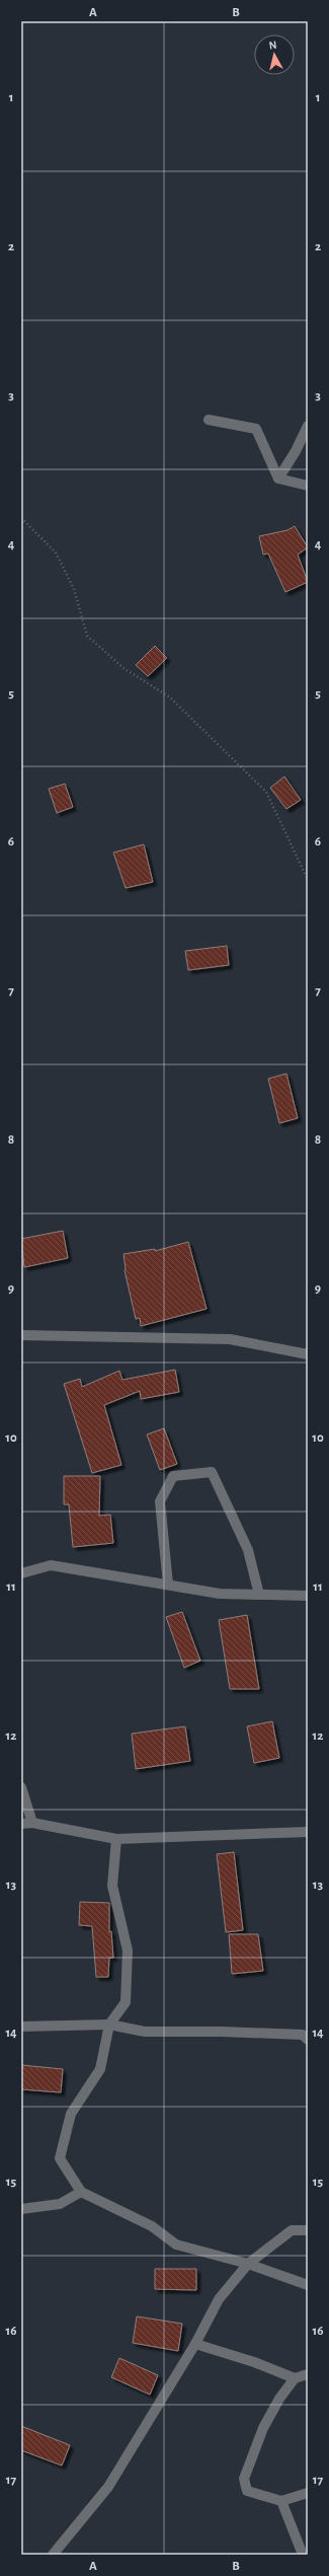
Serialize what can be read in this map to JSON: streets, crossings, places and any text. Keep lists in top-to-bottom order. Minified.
{"north":"top","grid":{"columns":["A","B"],"rows":["1","2","3","4","5","6","7","8","9","10","11","12","13","14","15","16","17"]}}
